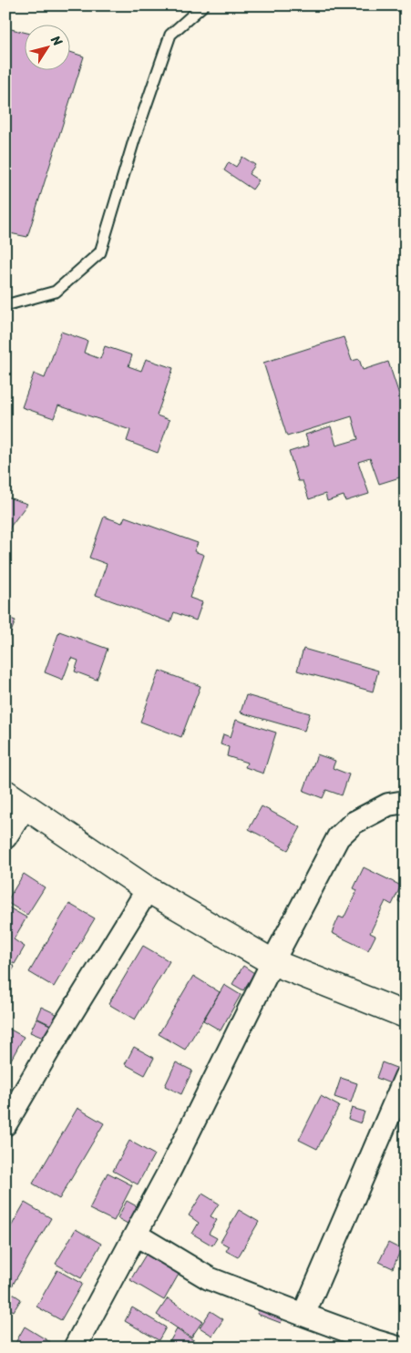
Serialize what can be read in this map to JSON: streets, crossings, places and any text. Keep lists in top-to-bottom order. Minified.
{"north":"top right"}
